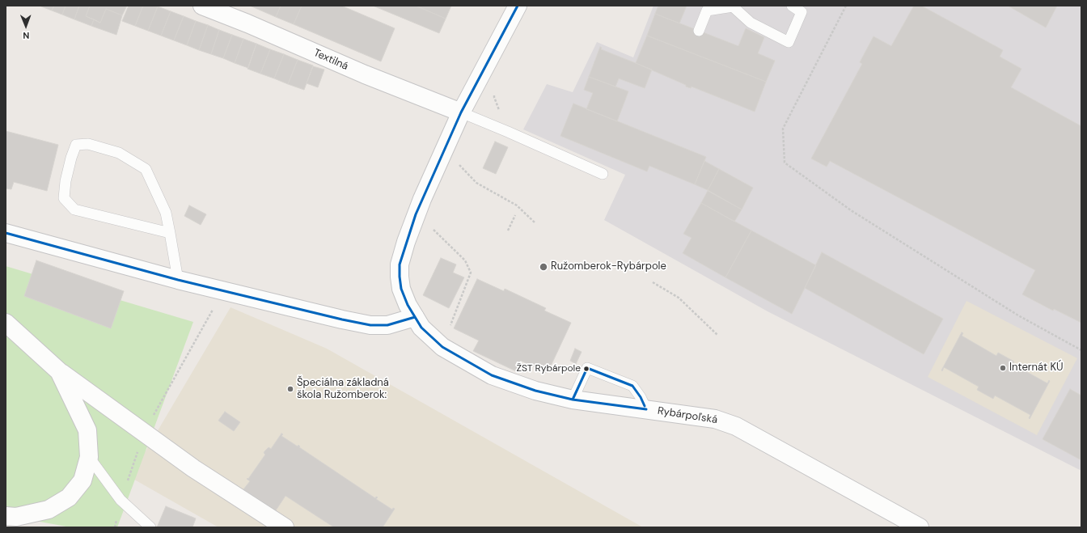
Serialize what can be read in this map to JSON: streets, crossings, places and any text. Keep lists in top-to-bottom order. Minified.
{"streets":{"street":["Textilná","Rybárpoľská"]},"places":["Ružomberok-Rybárpole","Internát KÚ","ŽST Rybárpole","Špeciálna základná škola Ružomberok:"],"north":"bottom"}
